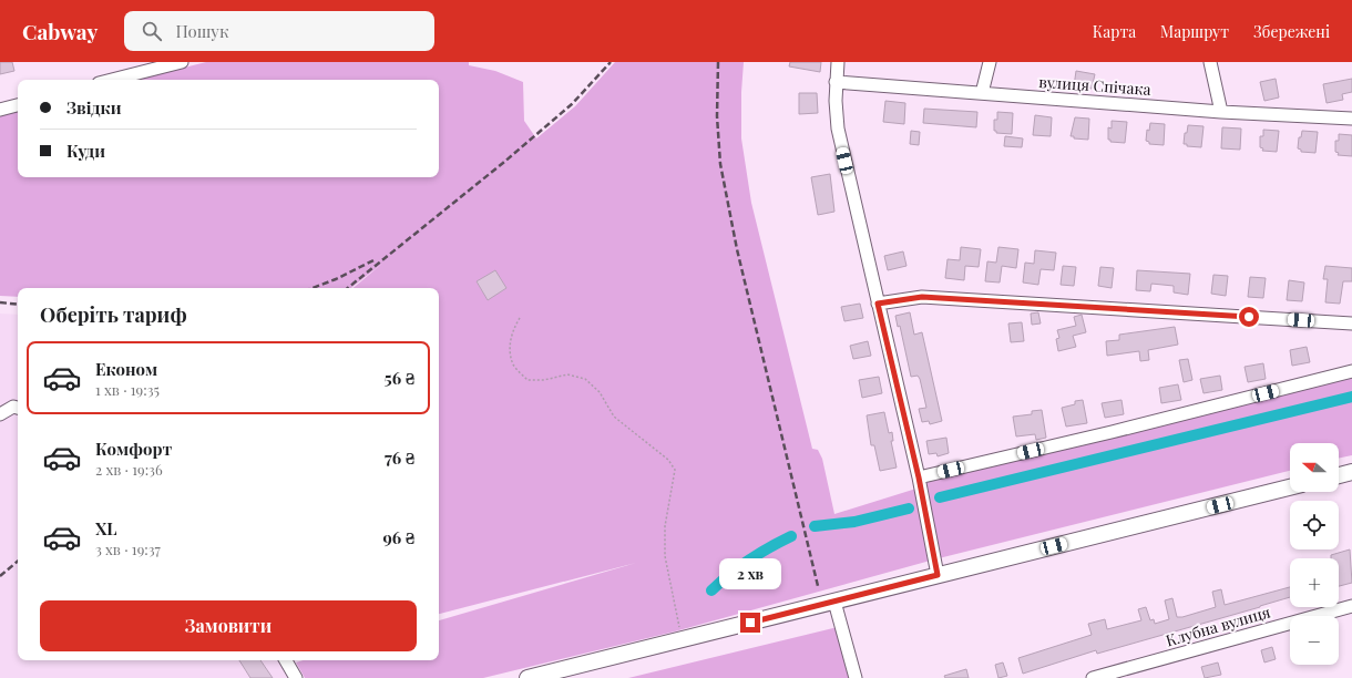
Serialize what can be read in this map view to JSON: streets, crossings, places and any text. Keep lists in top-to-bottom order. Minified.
{"streets":{"street":["вулиця Спічака","Клубна вулиця"]},"north":"left","page":{"header":"Cabway","search":"Пошук","nav":["Карта","Маршрут","Збережені"],"banner":["Звідки","Куди"],"heading":"Оберіть тариф","list":[{"name":"Економ","note":"1 хв · 19:35","value":"56 ₴"},{"name":"Комфорт","note":"2 хв · 19:36","value":"76 ₴"},{"name":"XL","note":"3 хв · 19:37","value":"96 ₴"}],"map_buttons":["+","−"],"bubble":"2 хв","buttons":"Замовити"}}
